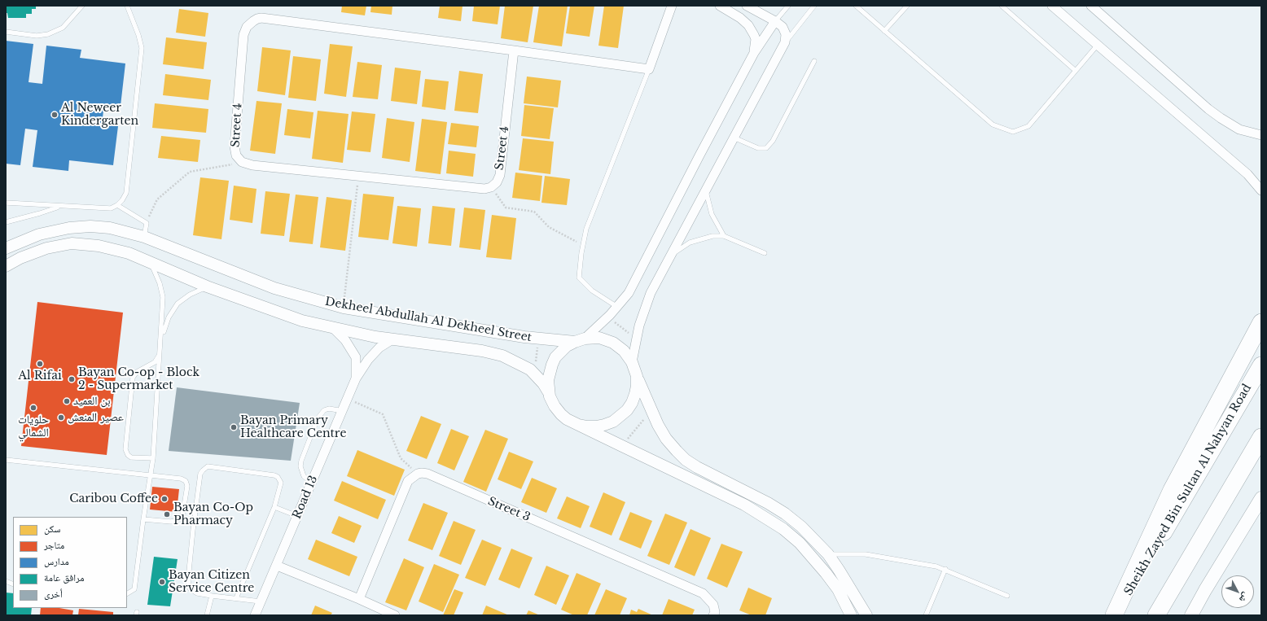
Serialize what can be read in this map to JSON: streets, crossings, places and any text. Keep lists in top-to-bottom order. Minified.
{"streets":{"highway":["Sheikh Zayed Bin Sultan Al Nahyan Road"],"street":["Street 4","Dekheel Abdullah Al Dekheel Street","Road 13","Street 3"]},"crossings":[["Dekheel Abdullah Al Dekheel Street","Road 13"]],"places":["Al Neweer Kindergarten","Al Rifai","Bayan Co-op - Block 2 - Supermarket","بن العميد","حلويات الشمالي","عصير المنعش","Bayan Primary Healthcare Centre","Caribou Coffee","Bayan Co-Op Pharmacy","Bayan Citizen Service Centre"],"legend":["سكن","متاجر","مدارس","مرافق عامة","أخرى"],"north":"bottom right"}
